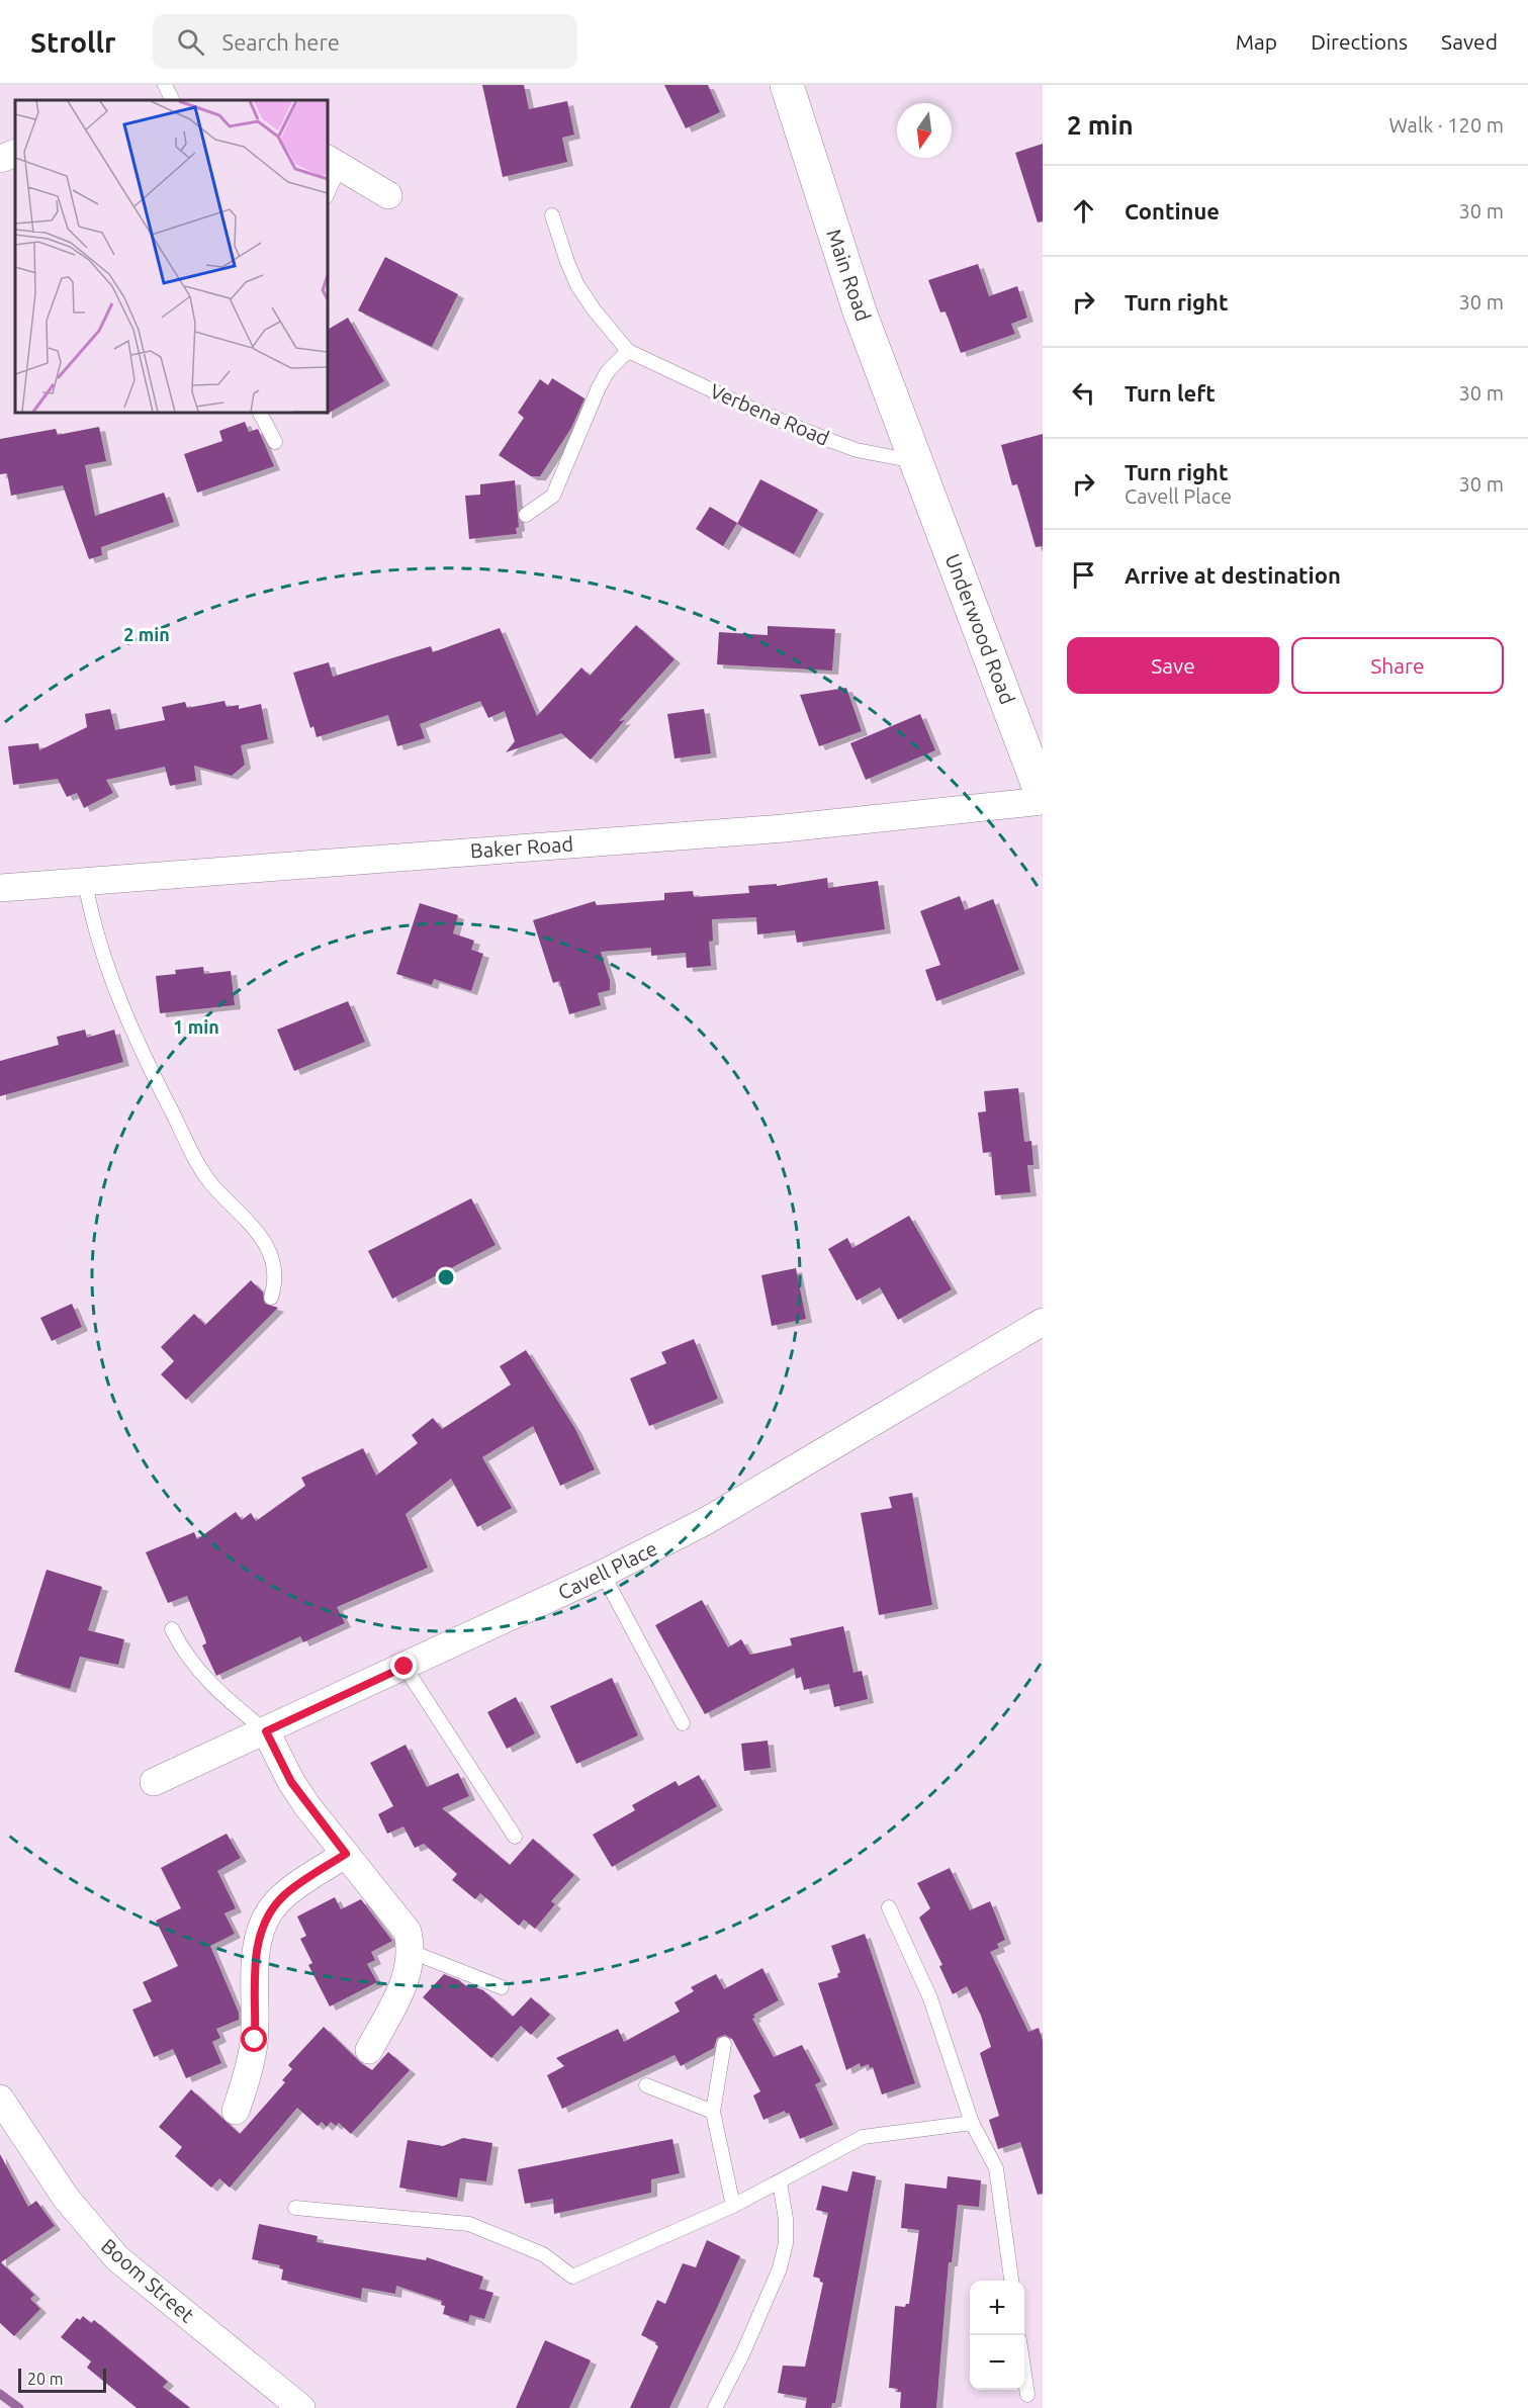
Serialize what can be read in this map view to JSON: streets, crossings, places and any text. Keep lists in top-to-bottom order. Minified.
{"streets":{"main road":["Main Road","Underwood Road"],"street":["Baker Road","Cavell Place","Boom Street"],"lane":["Verbena Road"]},"crossings":[["Main Road","Verbena Road"],["Main Road","Underwood Road"],["Verbena Road","Underwood Road"],["Underwood Road","Baker Road"]],"scale_bar":"20 m","north":"bottom","page":{"header":"Strollr","search":"Search here","nav":["Map","Directions","Saved"],"heading":["2 min","Walk · 120 m"],"list":[["Continue","30 m"],["Turn right","30 m"],["Turn left","30 m"],["Turn right","Cavell Place","30 m"],"Arrive at destination"],"buttons":["Save","Share"],"map_buttons":["+","−"],"scale":"20 m"},"rings":["2 min","1 min"]}
